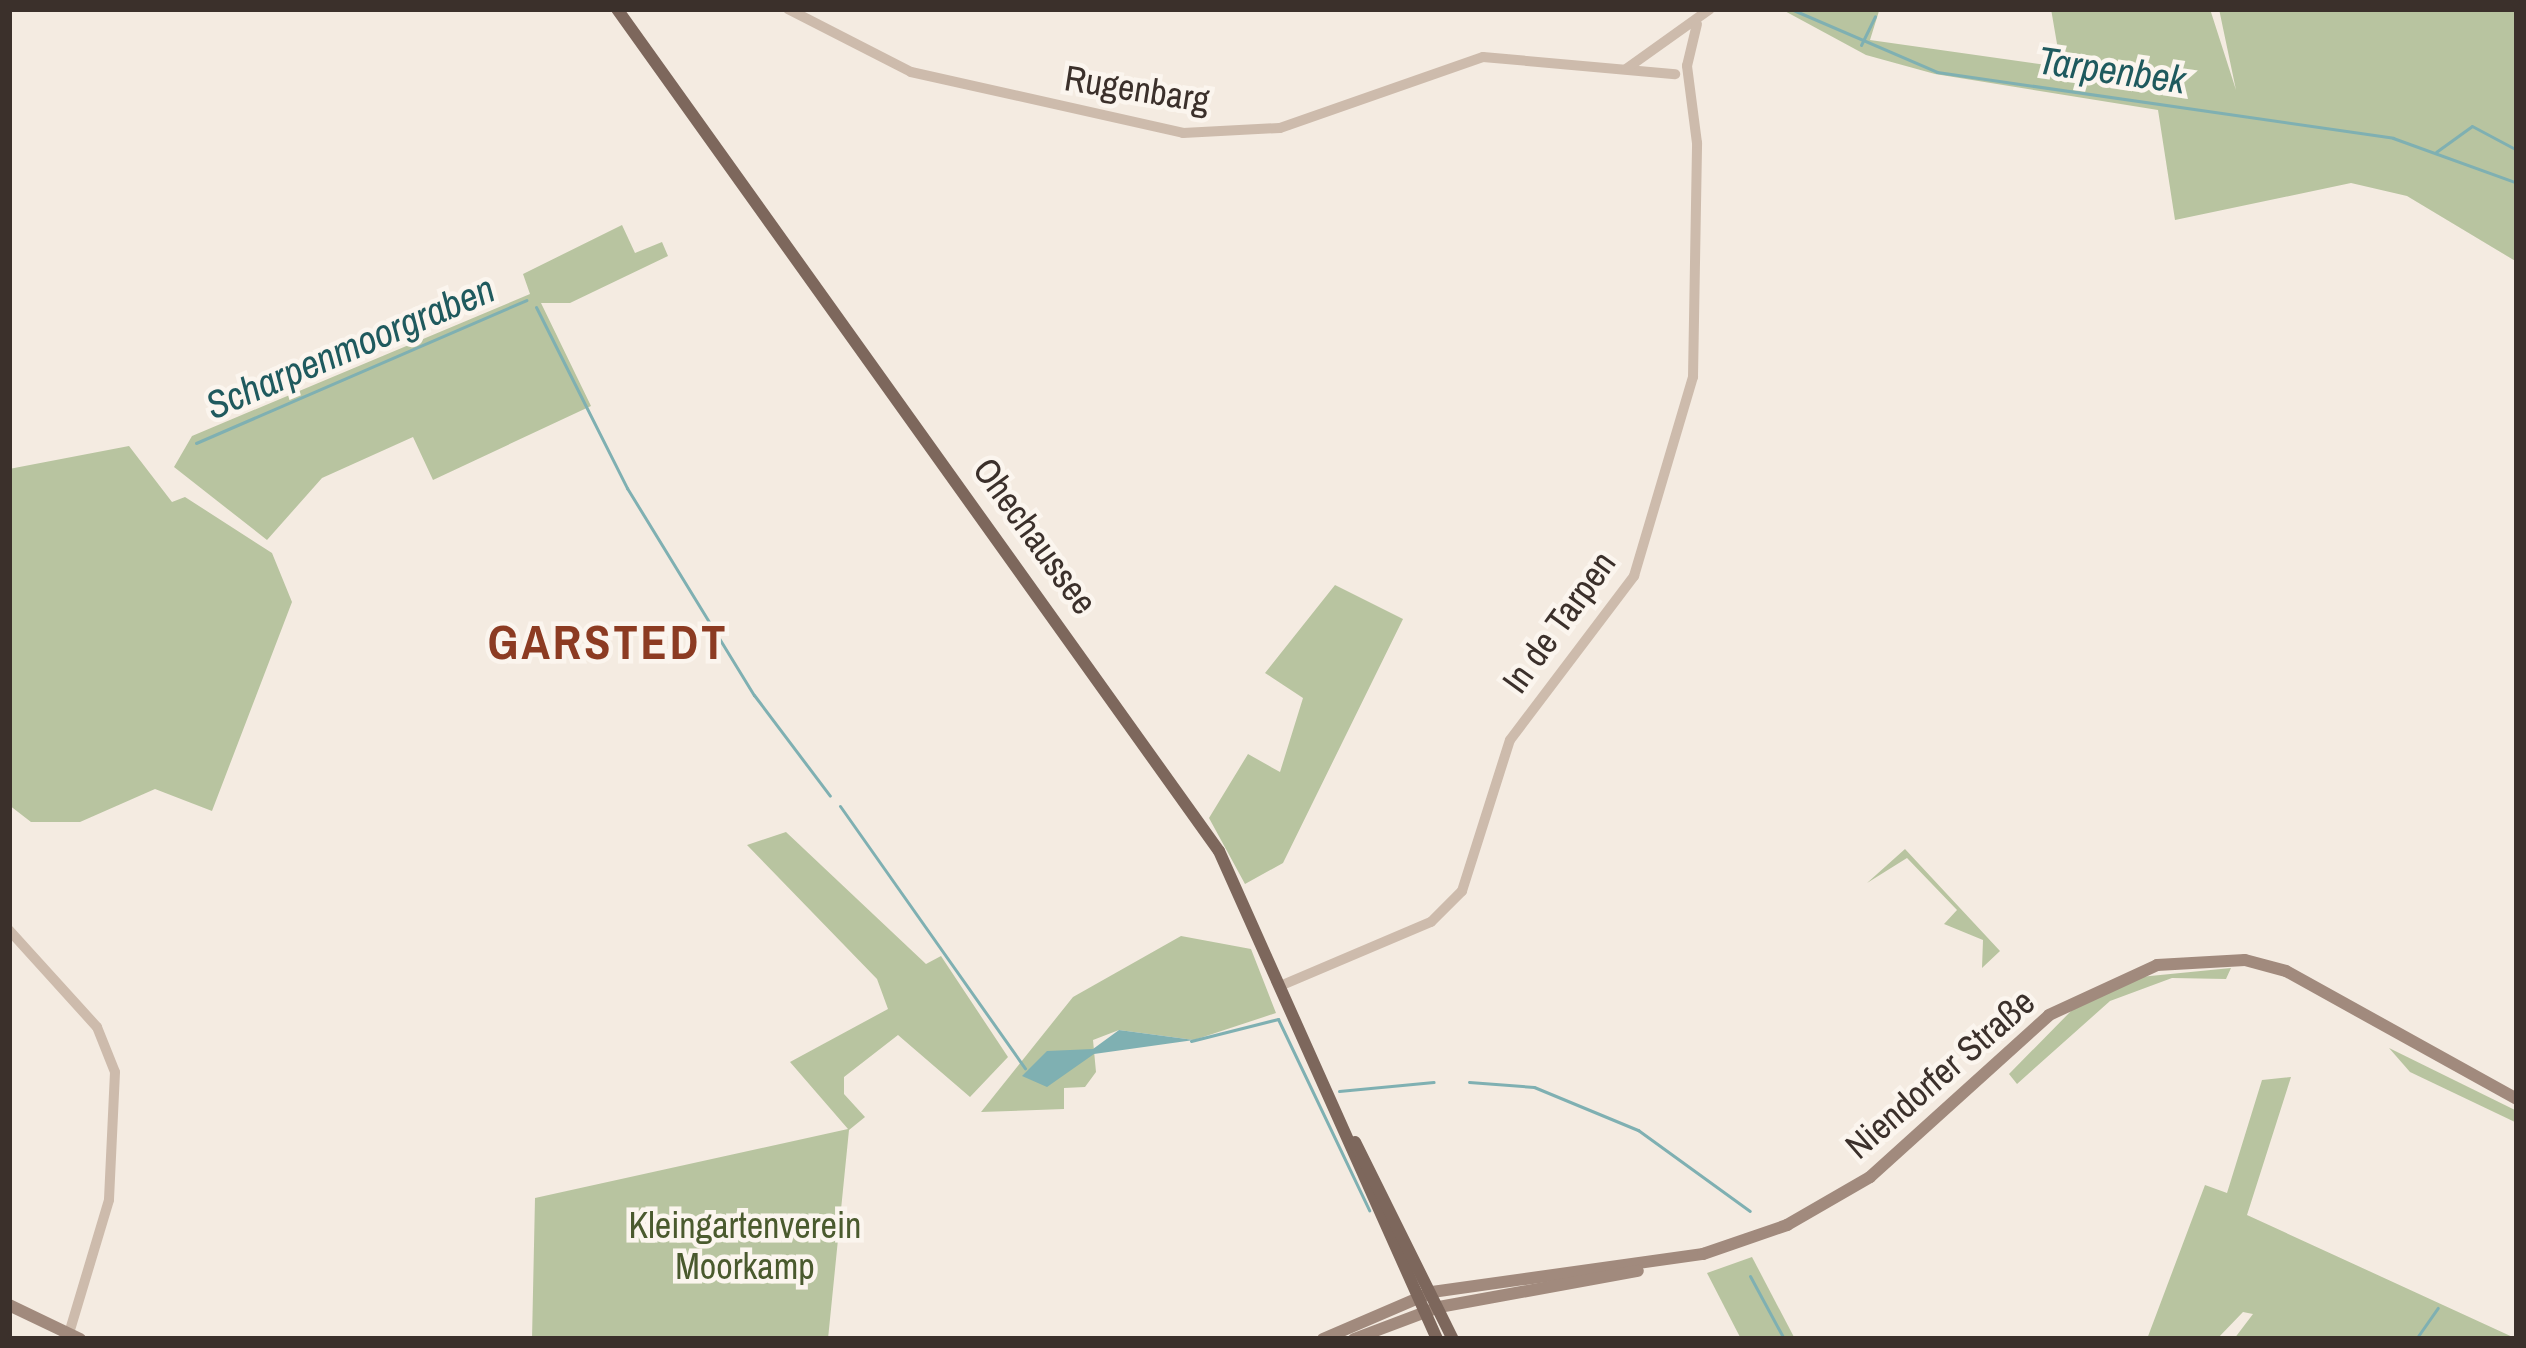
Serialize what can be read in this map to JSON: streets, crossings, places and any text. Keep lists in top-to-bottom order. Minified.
{"streets":{"main road":["Ohechaussee","Niendorfer Straße"],"street":["Rugenbarg","In de Tarpen"]},"crossings":[["Ohechaussee","In de Tarpen"],["Ohechaussee","Niendorfer Straße"]],"districts":["GARSTEDT"],"water":["Tarpenbek","Scharpenmoorgraben"],"parks":["Kleingartenverein Moorkamp"]}
